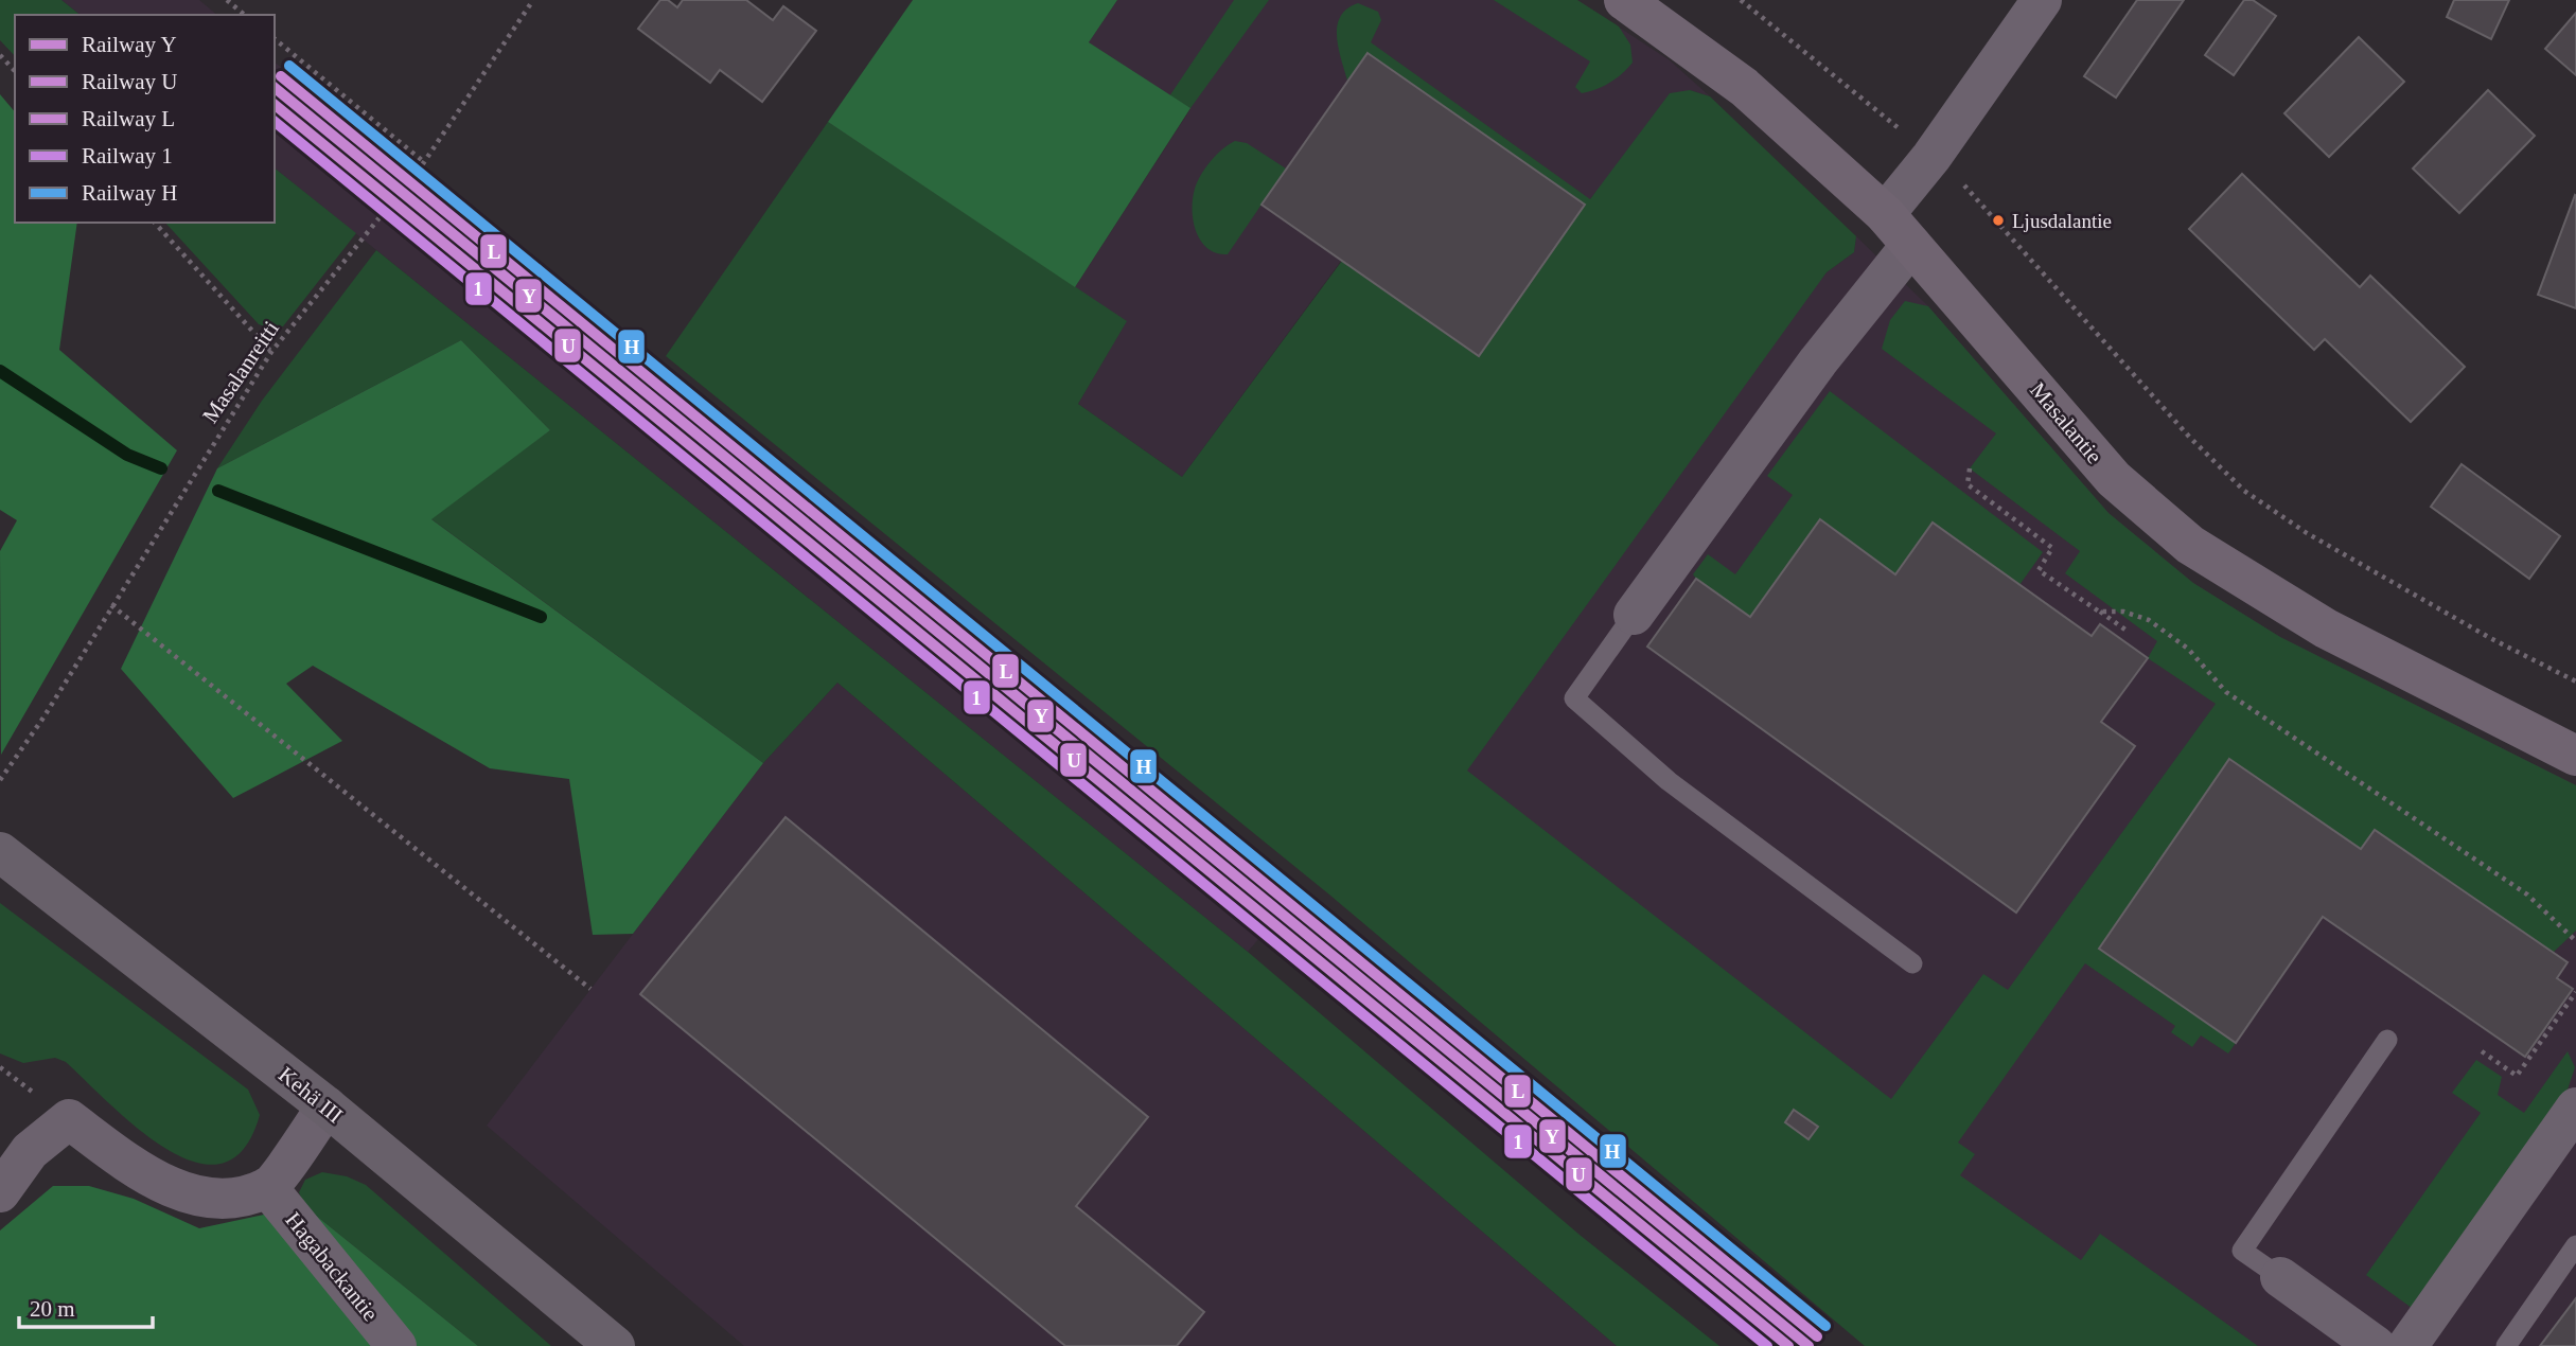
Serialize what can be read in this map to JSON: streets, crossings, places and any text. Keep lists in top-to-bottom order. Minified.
{"streets":{"highway":["Kehä III"],"street":["Masalantie","Hagabackantie"],"path":["Masalanreitti"]},"places":["Ljusdalantie"],"lines":["rail line H","rail line L","rail line Y","rail line U","rail line 1"],"legend":["Railway Y","Railway U","Railway L","Railway 1","Railway H"],"scale_bar":"20 m"}
